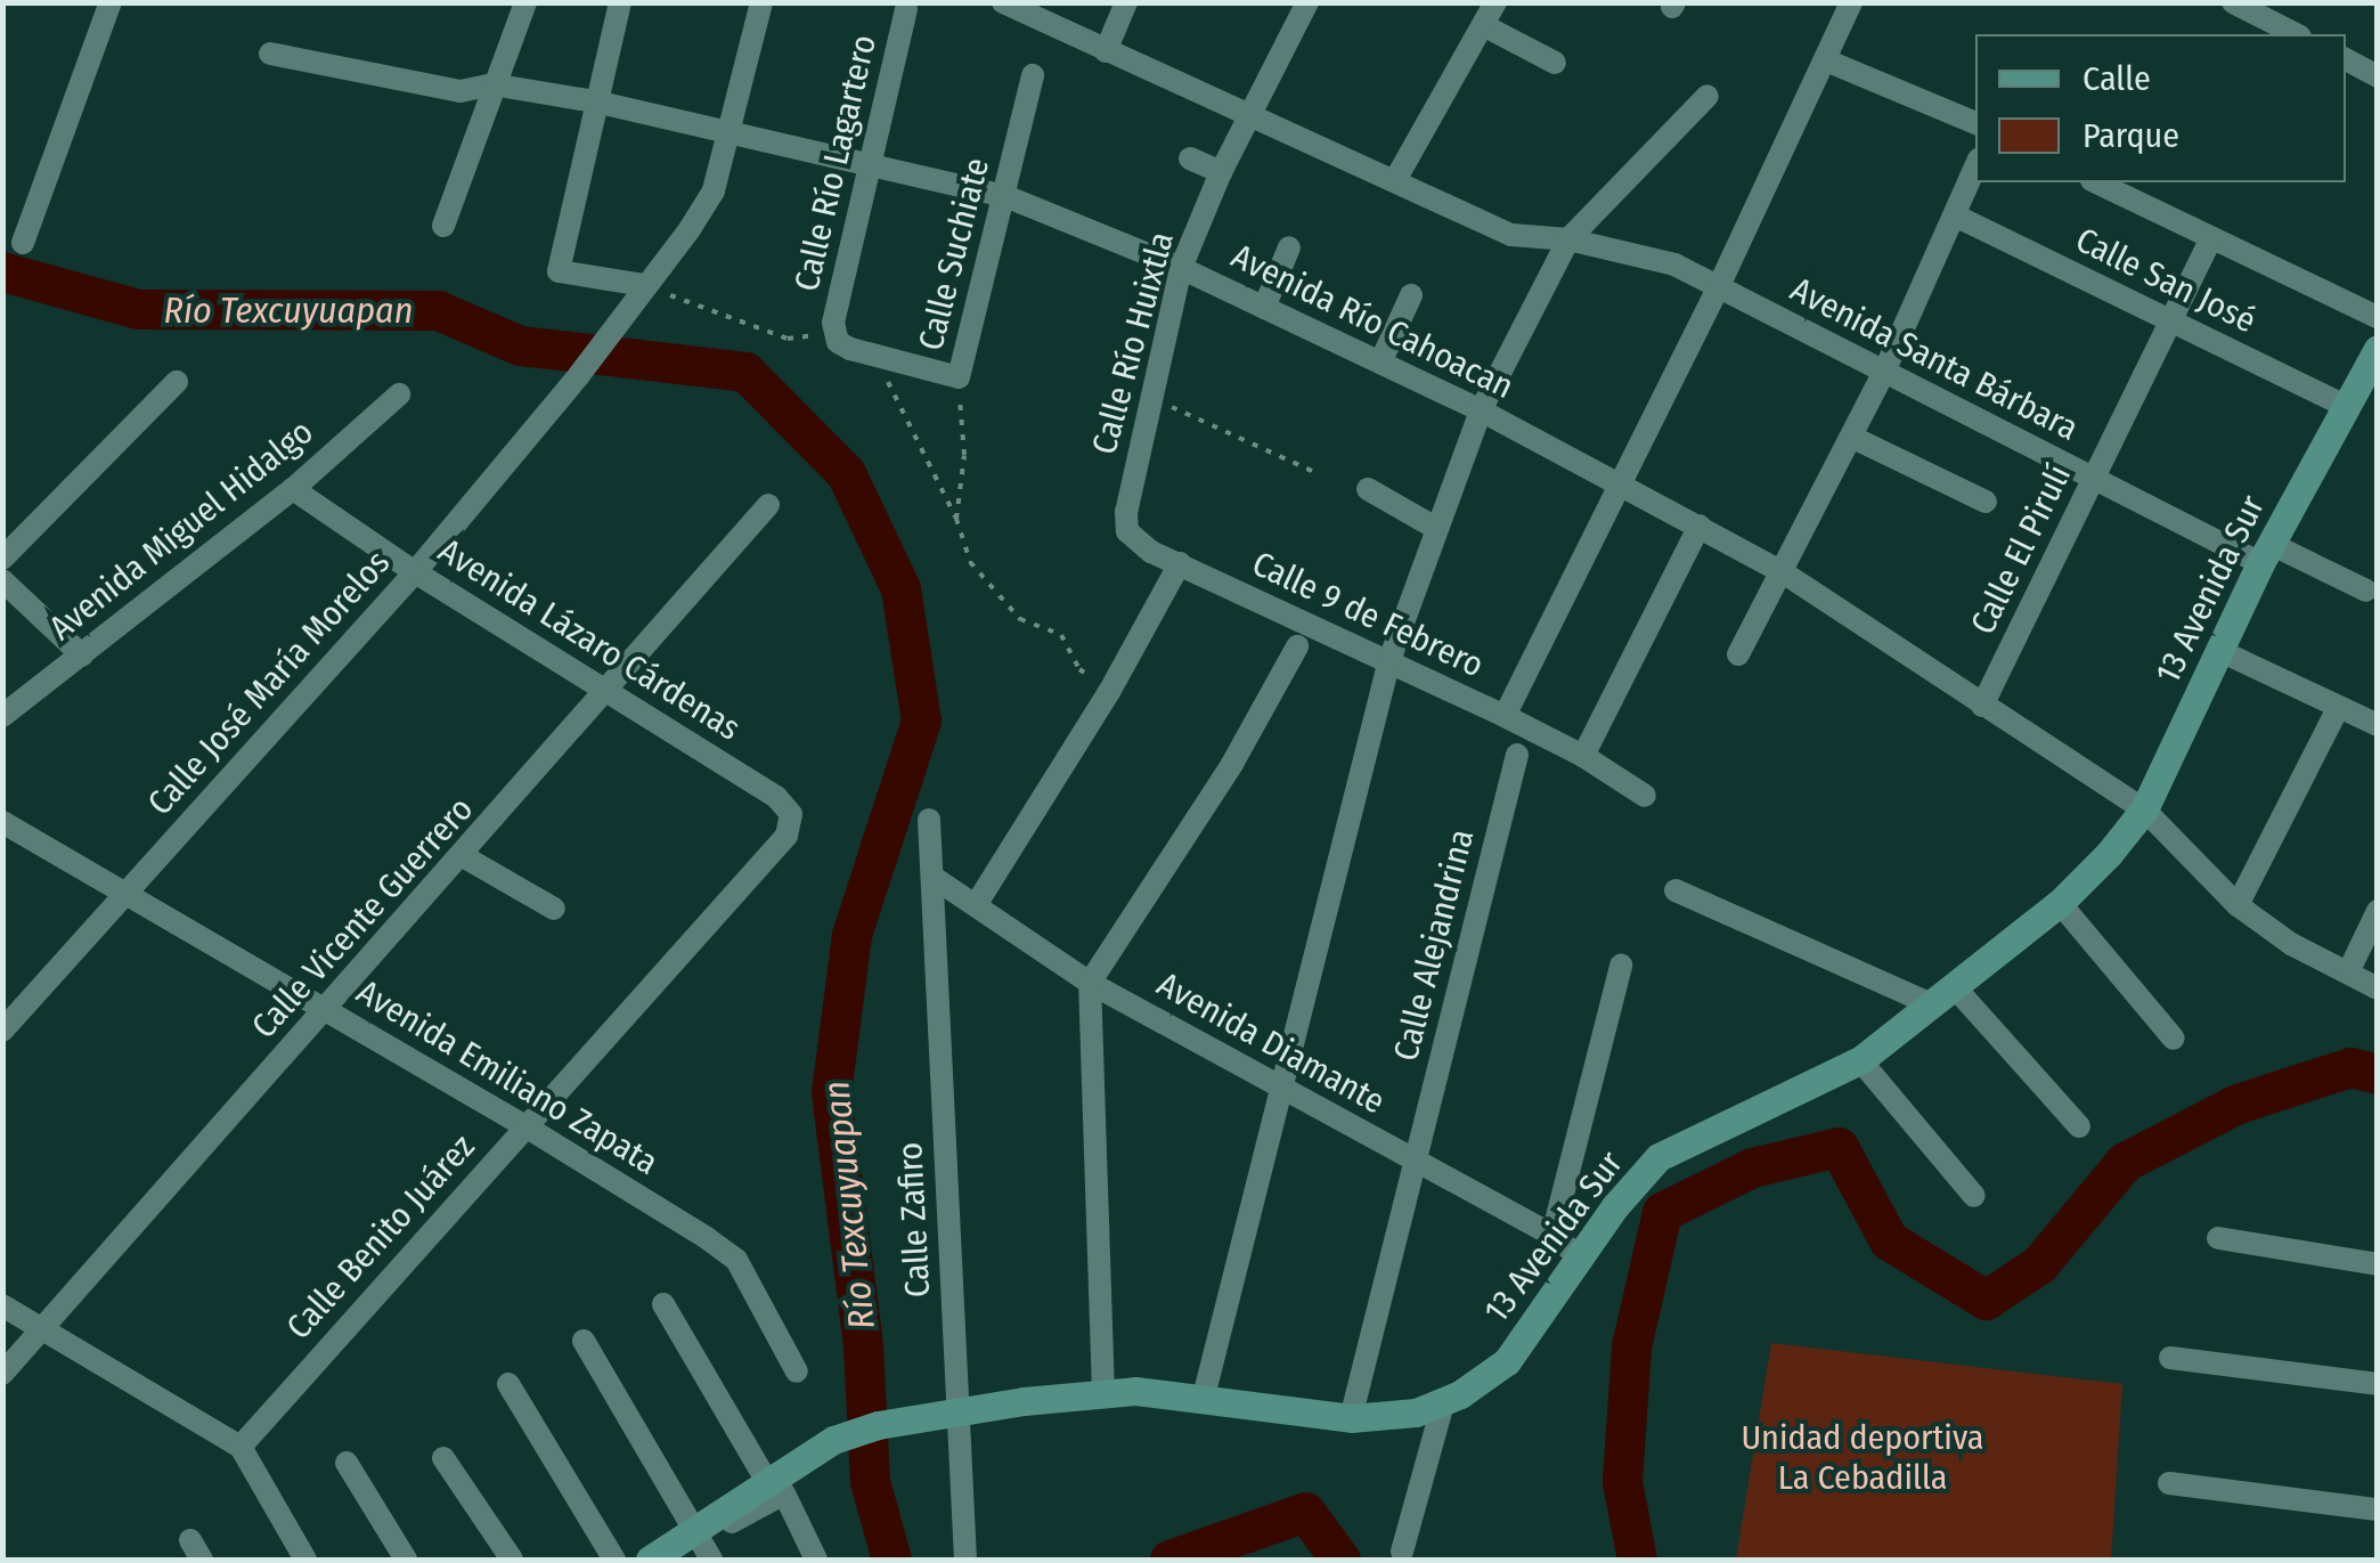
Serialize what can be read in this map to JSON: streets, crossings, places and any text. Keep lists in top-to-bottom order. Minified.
{"streets":{"street":["Calle Río Lagartero","Calle Suchiate","Calle San José","Avenida Río Cahoacan","Calle Río Huixtla","Avenida Santa Bárbara","Avenida Miguel Hidalgo","Calle El Pirulí","13 Avenida Sur","Calle 9 de Febrero","Avenida Lázaro Cárdenas","Calle José María Morelos","Calle Vicente Guerrero","Calle Alejandrina","Avenida Diamante","Avenida Emiliano Zapata","Calle Zafiro","Calle Benito Juárez"]},"crossings":[["Calle Río Lagartero","Calle Suchiate"],["Calle Río Lagartero","Avenida Río Cahoacan"],["Calle Suchiate","Avenida Río Cahoacan"],["Calle San José","Calle El Pirulí"],["Calle San José","13 Avenida Sur"],["Avenida Río Cahoacan","Calle Río Huixtla"],["Avenida Río Cahoacan","Calle El Pirulí"],["Avenida Río Cahoacan","13 Avenida Sur"],["Avenida Río Cahoacan","Calle José María Morelos"],["Calle Río Huixtla","Avenida Santa Bárbara"],["Calle Río Huixtla","Calle 9 de Febrero"],["Avenida Santa Bárbara","Calle El Pirulí"],["Avenida Santa Bárbara","13 Avenida Sur"],["Avenida Miguel Hidalgo","Avenida Lázaro Cárdenas"],["13 Avenida Sur","Calle Alejandrina"],["13 Avenida Sur","Avenida Diamante"],["13 Avenida Sur","Calle Zafiro"],["Avenida Lázaro Cárdenas","Calle José María Morelos"],["Avenida Lázaro Cárdenas","Calle Vicente Guerrero"],["Avenida Lázaro Cárdenas","Calle Benito Juárez"],["Calle José María Morelos","Avenida Emiliano Zapata"],["Calle Vicente Guerrero","Avenida Emiliano Zapata"],["Calle Alejandrina","Avenida Diamante"],["Avenida Diamante","Calle Zafiro"],["Avenida Emiliano Zapata","Calle Benito Juárez"]],"water":["Río Texcuyuapan"],"parks":["Unidad deportiva La Cebadilla"],"legend":["Calle","Parque"]}
